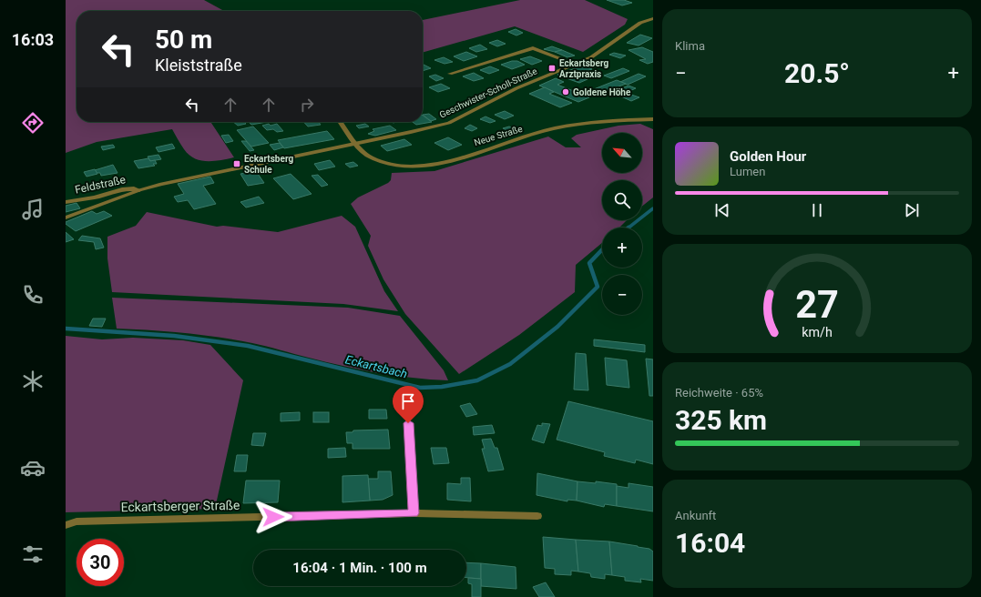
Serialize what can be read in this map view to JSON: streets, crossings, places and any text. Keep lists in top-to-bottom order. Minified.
{"streets":{"street":["Geschwister-Scholl-Straße","Neue Straße","Feldstraße","Eckartsberger Straße"]},"crossings":[["Geschwister-Scholl-Straße","Neue Straße"],["Geschwister-Scholl-Straße","Feldstraße"]],"water":["Eckartsbach"],"places":{"transit":["Eckartsberg Arztpraxis","Eckartsberg Schule"],"other":["Goldene Höhe"]},"north":"top left","page":{"tabs":"16:03","tile":["Klima",["Reichweite · 65%","325 km"],["Ankunft","16:04"]],"turn":["50 m","Kleiststraße"],"heat":["−","20.5°","+"],"map_buttons":["+","−"],"song":["Golden Hour","Lumen"],"limit":"30","trip":"16:04 · 1 Min. · 100 m","gauge":["27","km/h"]}}
